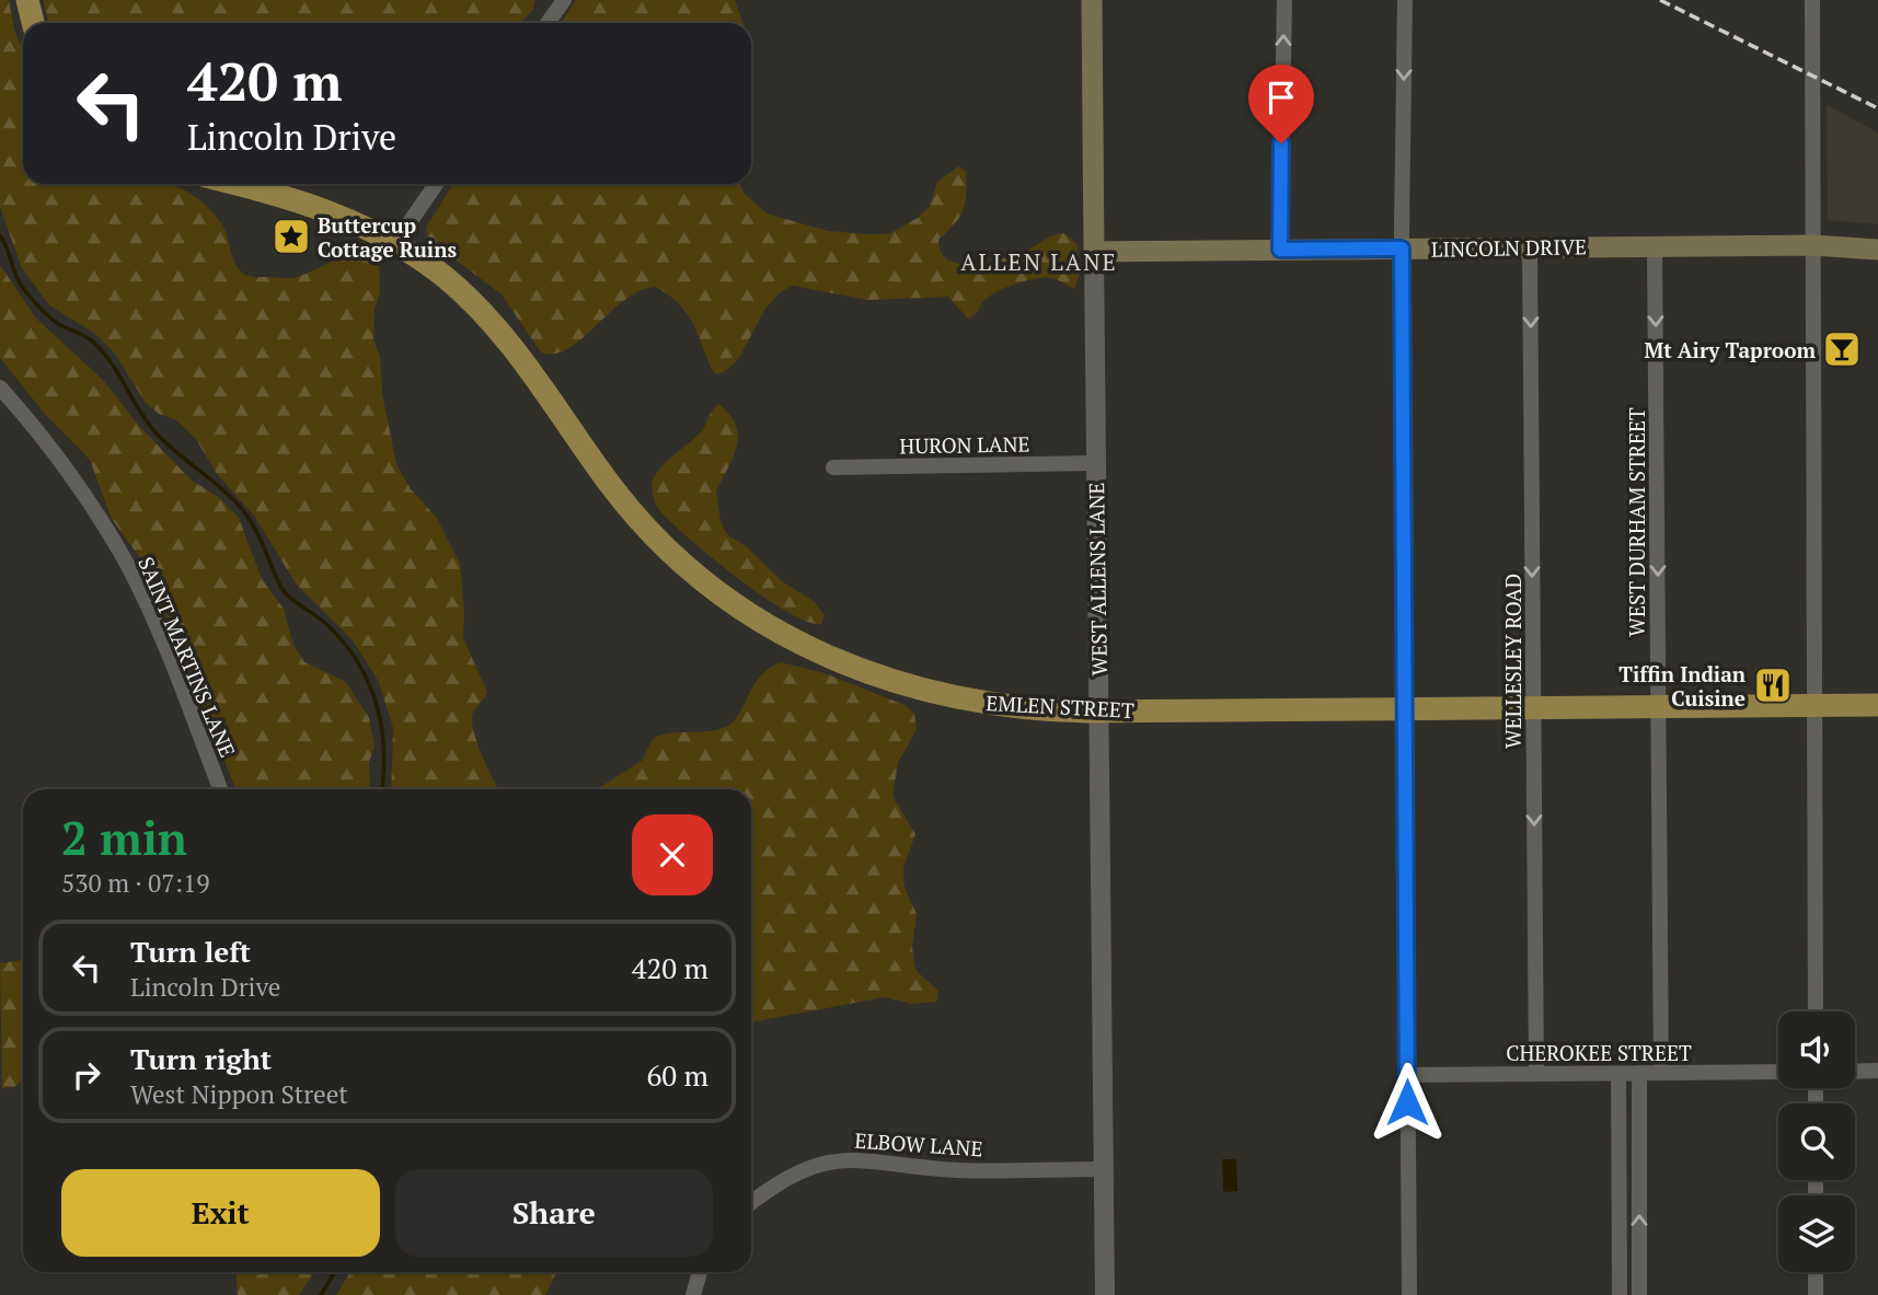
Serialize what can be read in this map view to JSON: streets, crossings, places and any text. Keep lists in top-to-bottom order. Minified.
{"streets":{"main road":["LINCOLN DRIVE","WEST ALLENS LANE","EMLEN STREET"],"street":["HURON LANE","WEST DURHAM STREET","SAINT MARTINS LANE","WELLESLEY ROAD","CHEROKEE STREET","ELBOW LANE"]},"crossings":[["LINCOLN DRIVE","WEST DURHAM STREET"],["LINCOLN DRIVE","WEST ALLENS LANE"],["LINCOLN DRIVE","WELLESLEY ROAD"],["HURON LANE","WEST ALLENS LANE"],["WEST DURHAM STREET","EMLEN STREET"],["WEST DURHAM STREET","CHEROKEE STREET"],["WEST ALLENS LANE","EMLEN STREET"],["WEST ALLENS LANE","ELBOW LANE"],["WELLESLEY ROAD","EMLEN STREET"],["WELLESLEY ROAD","CHEROKEE STREET"]],"one_way":["WEST DURHAM STREET"],"districts":["ALLEN LANE"],"places":{"place":["Buttercup Cottage Ruins"],"bar":["Mt Airy Taproom"],"restaurant":["Tiffin Indian Cuisine"]},"page":{"turn":["420 m","Lincoln Drive"],"heading":["2 min","530 m · 07:19"],"list":[{"name":"Turn left","note":"Lincoln Drive","value":"420 m"},{"name":"Turn right","note":"West Nippon Street","value":"60 m"}],"buttons":["Exit","Share"]}}
